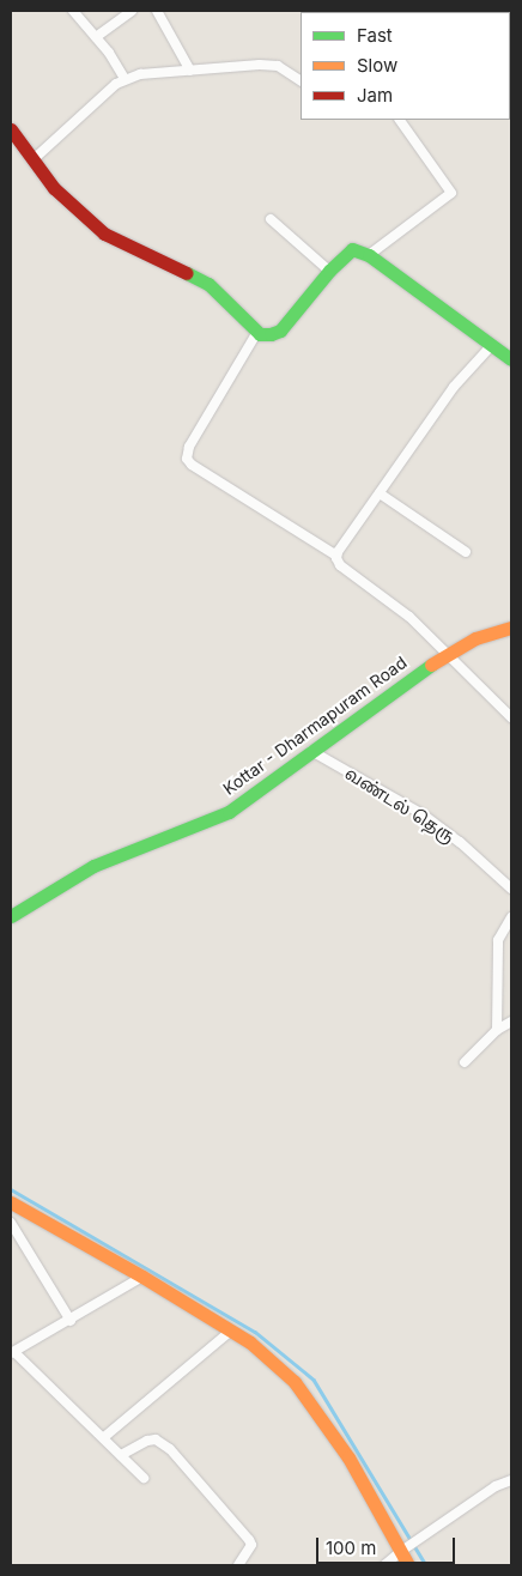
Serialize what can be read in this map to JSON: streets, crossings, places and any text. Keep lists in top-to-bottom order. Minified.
{"streets":{"street":["Kottar - Dharmapuram Road","வண்டல் தெரு"]},"crossings":[["Kottar - Dharmapuram Road","வண்டல் தெரு"]],"legend":["Fast","Slow","Jam"],"scale_bar":"100 m"}
